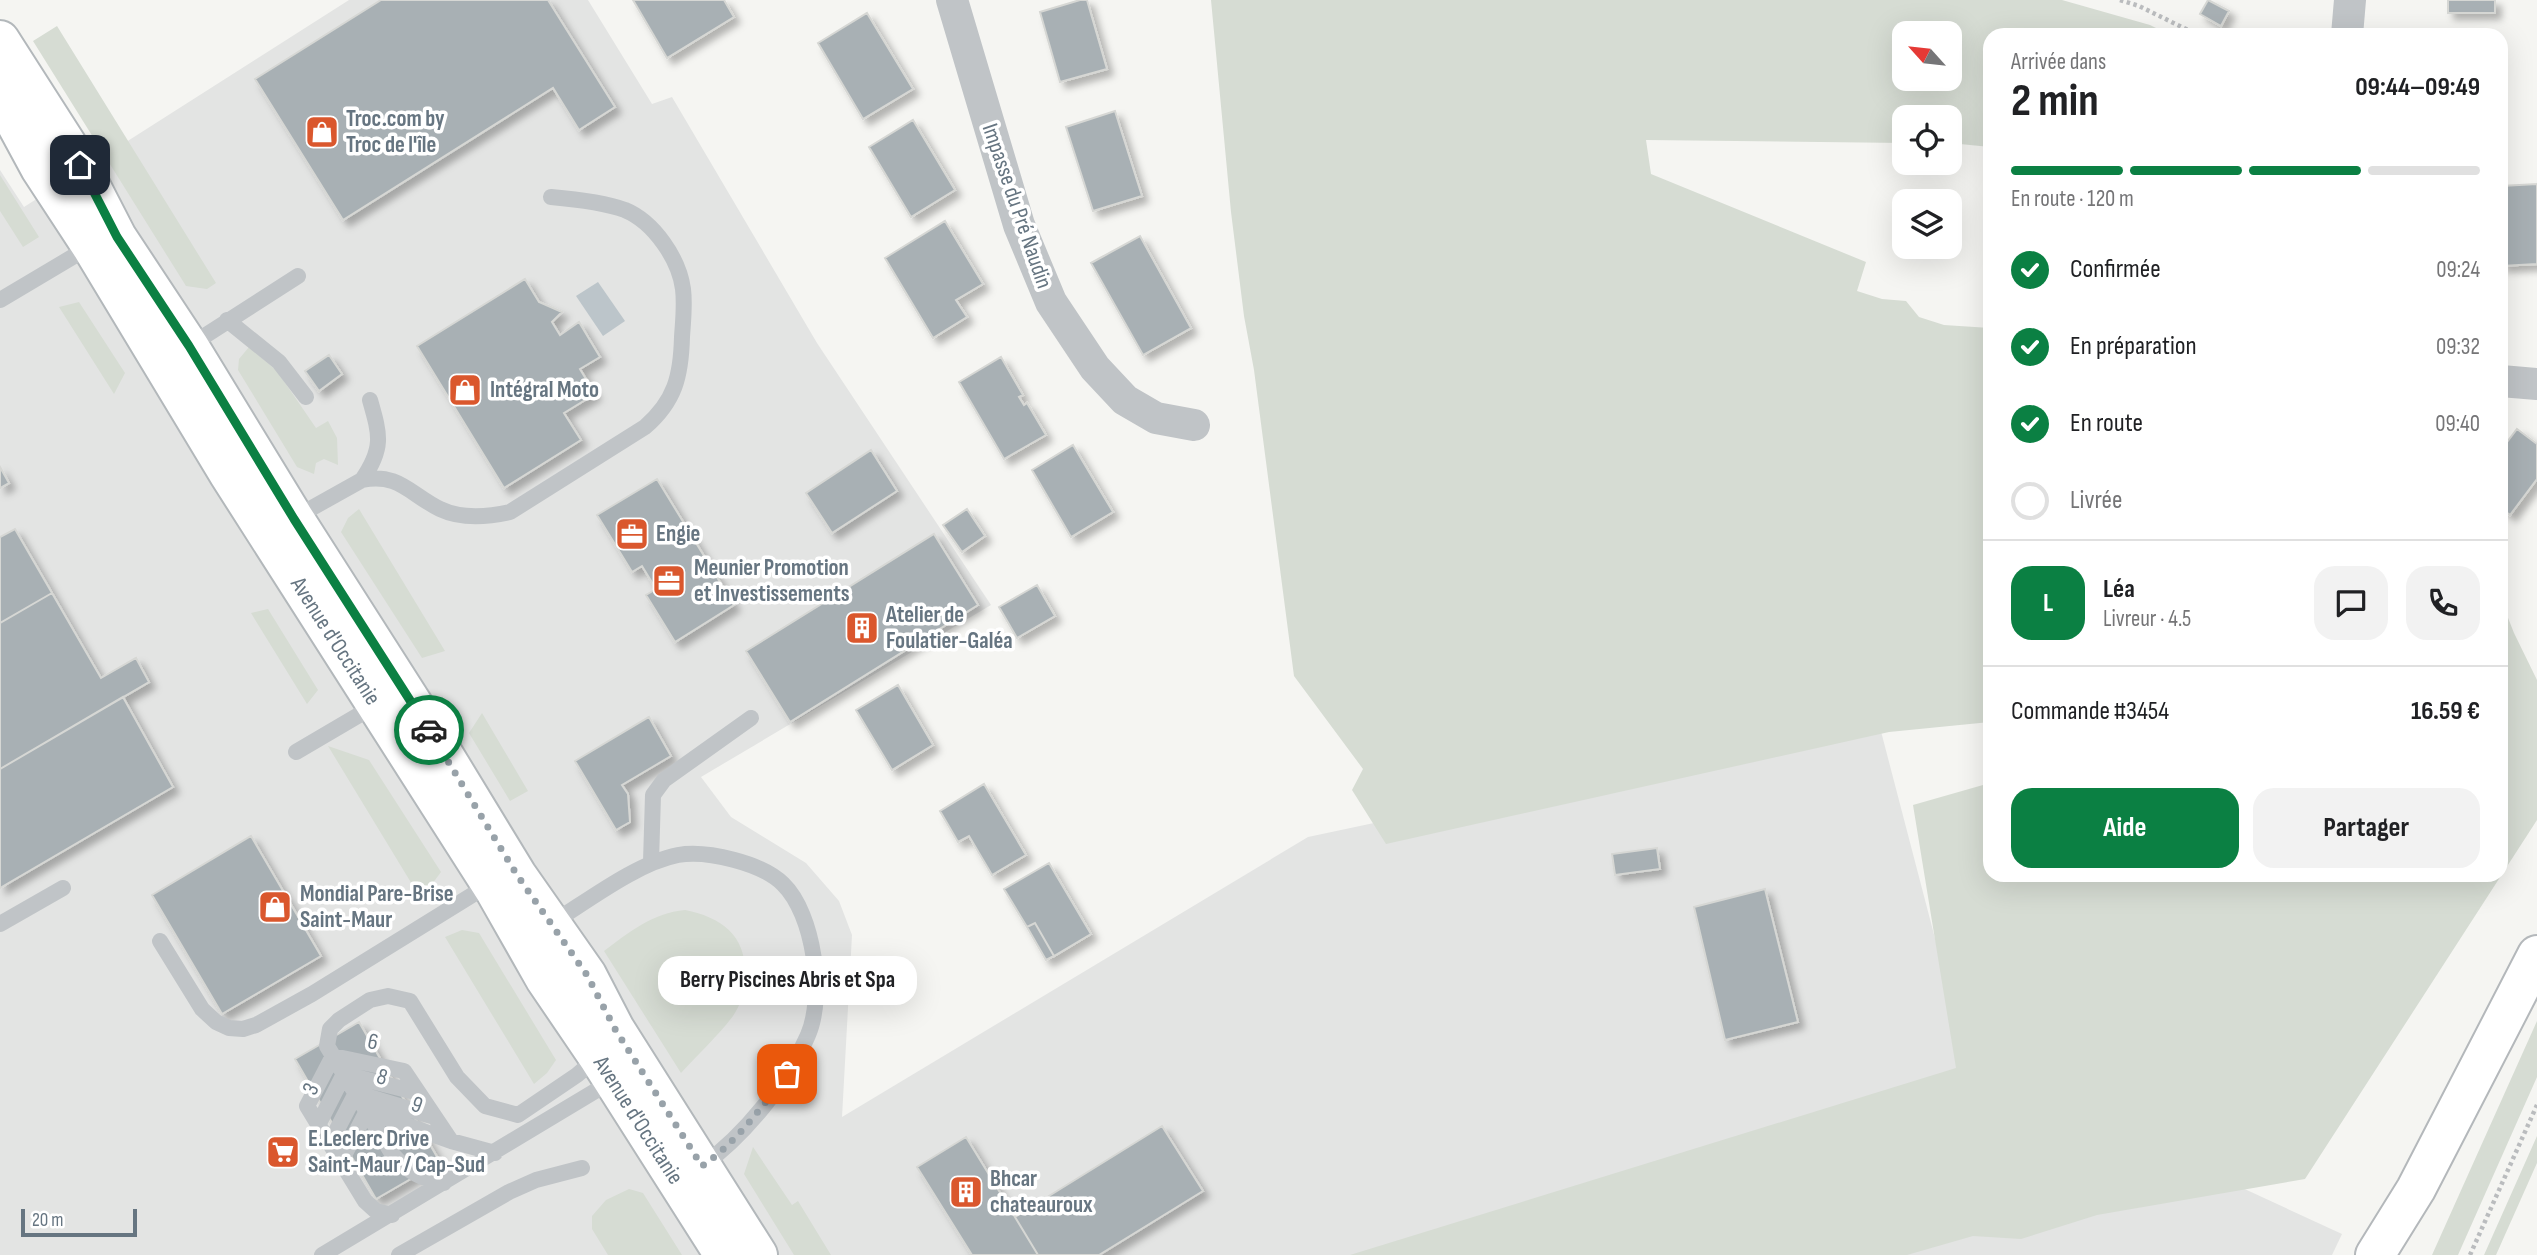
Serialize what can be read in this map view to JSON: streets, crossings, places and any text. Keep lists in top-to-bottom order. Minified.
{"streets":{"main road":["Avenue d'Occitanie"],"street":["Impasse du Pré Naudin"],"lane":["6","8","3","9"]},"places":{"shop":["Troc.com by Troc de l'île","Intégral Moto","Mondial Pare-Brise Saint-Maur"],"office":["Engie","Meunier Promotion et Investissements"],"building":["Atelier de Foulatier-Galéa","Bhcar chateauroux"],"other":["Berry Piscines Abris et Spa"],"supermarket":["E.Leclerc Drive Saint-Maur / Cap-Sud"]},"scale_bar":"20 m","north":"top left","page":{"heading":["2 min","Arrivée dans","09:44–09:49"],"panel":["Léa","Livreur · 4.5","Commande #3454","16.59 €"],"bar":"En route · 120 m","list":[["Confirmée","09:24"],["En préparation","09:32"],["En route","09:40"],"Livrée"],"round":"L","buttons":["Aide","Partager"],"bubble":"Berry Piscines Abris et Spa","scale":"20 m"}}
